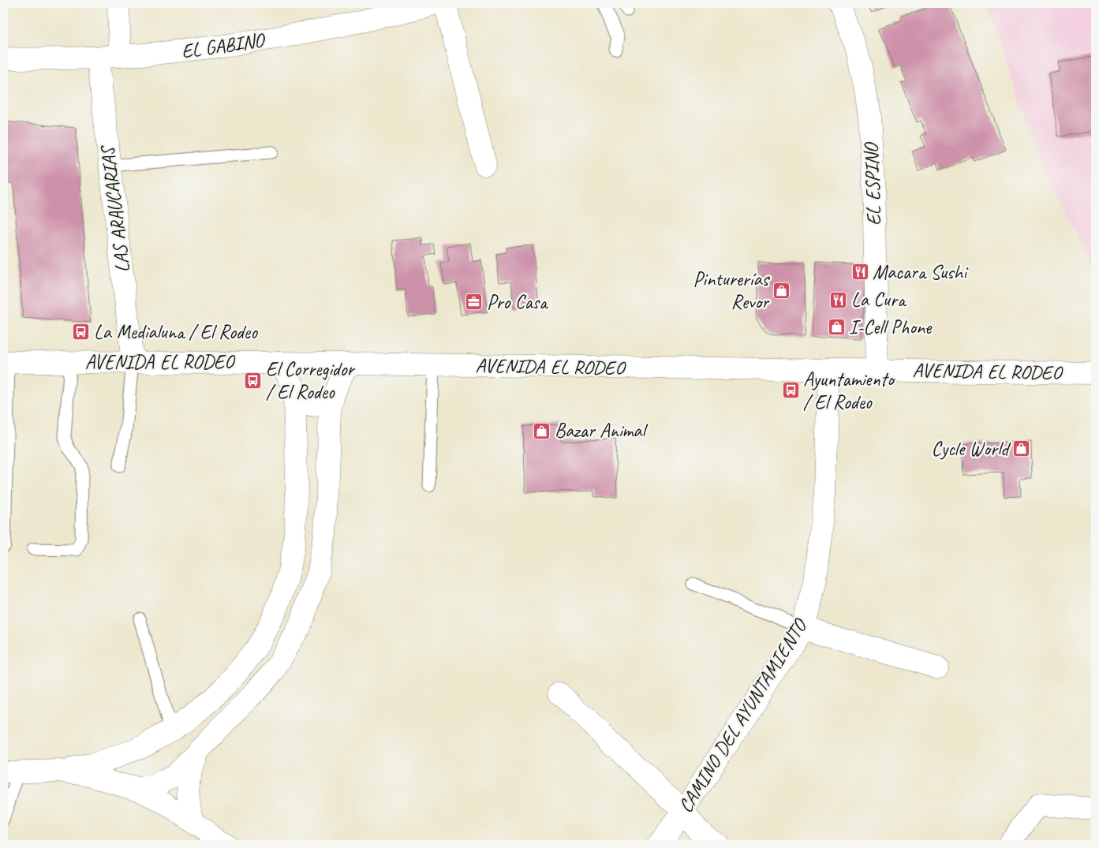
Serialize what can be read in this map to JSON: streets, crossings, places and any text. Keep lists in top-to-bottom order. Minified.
{"streets":{"street":["EL GABINO","EL ESPINO","LAS ARAUCARIAS","AVENIDA EL RODEO","CAMINO DEL AYUNTAMIENTO"]},"crossings":[["EL GABINO","LAS ARAUCARIAS"],["EL ESPINO","AVENIDA EL RODEO"],["LAS ARAUCARIAS","AVENIDA EL RODEO"],["AVENIDA EL RODEO","CAMINO DEL AYUNTAMIENTO"]],"places":{"restaurant":["Macara Sushi","La Cura"],"shop":["Pinturerías Revor","I-Cell Phone","Bazar Animal","Cycle World"],"office":["Pro Casa"],"bus stop":["La Medialuna / El Rodeo","El Corregidor / El Rodeo","Ayuntamiento / El Rodeo"]}}
